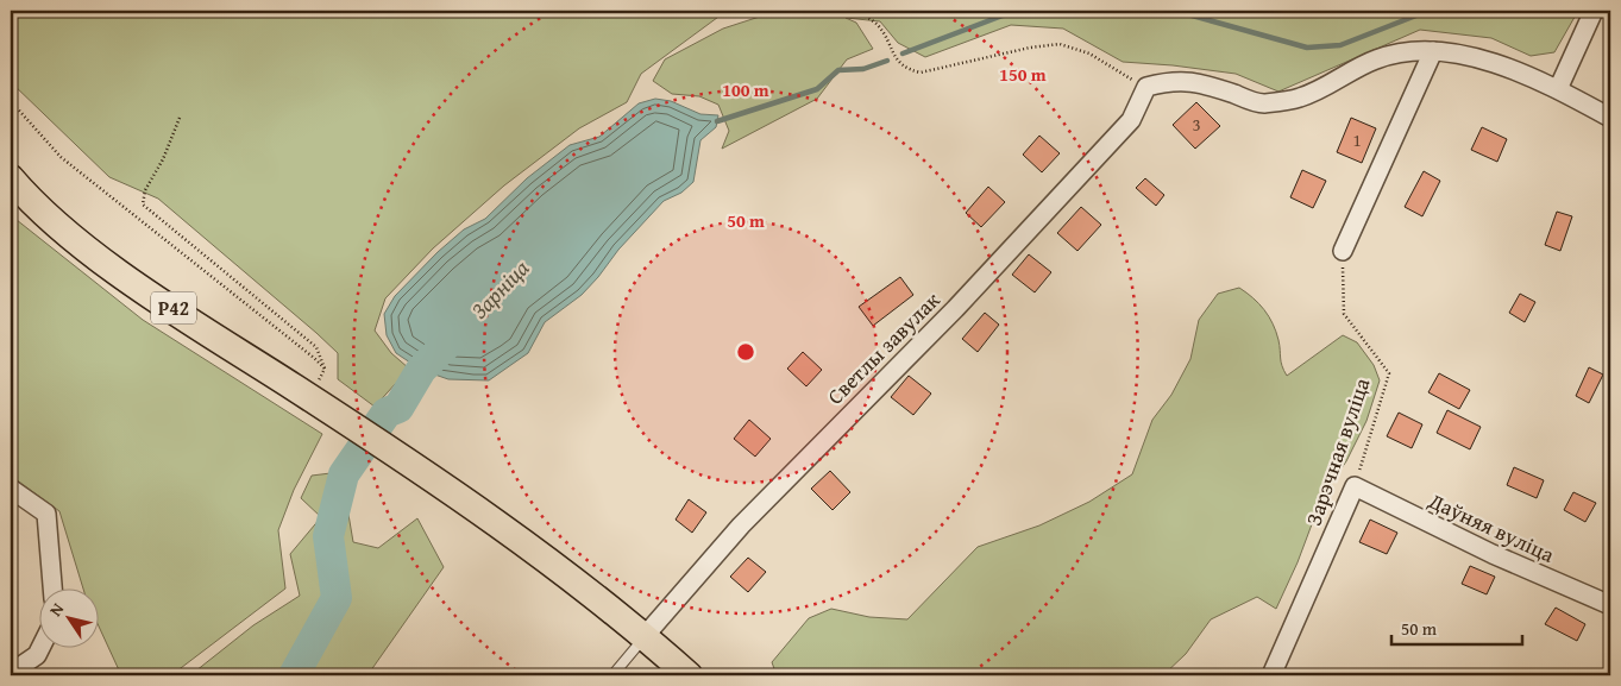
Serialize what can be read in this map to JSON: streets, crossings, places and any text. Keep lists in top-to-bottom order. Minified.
{"streets":{"main road":["Р42"],"street":["Светлы завулак","Зарэчная вуліца","Даўняя вуліца"]},"crossings":[["Р42","Светлы завулак"],["Зарэчная вуліца","Даўняя вуліца"]],"water":["Зарніца"],"house_numbers":["3","1"],"scale_bar":"50 m","north":"top left","rings":["150 m","100 m","50 m"]}
